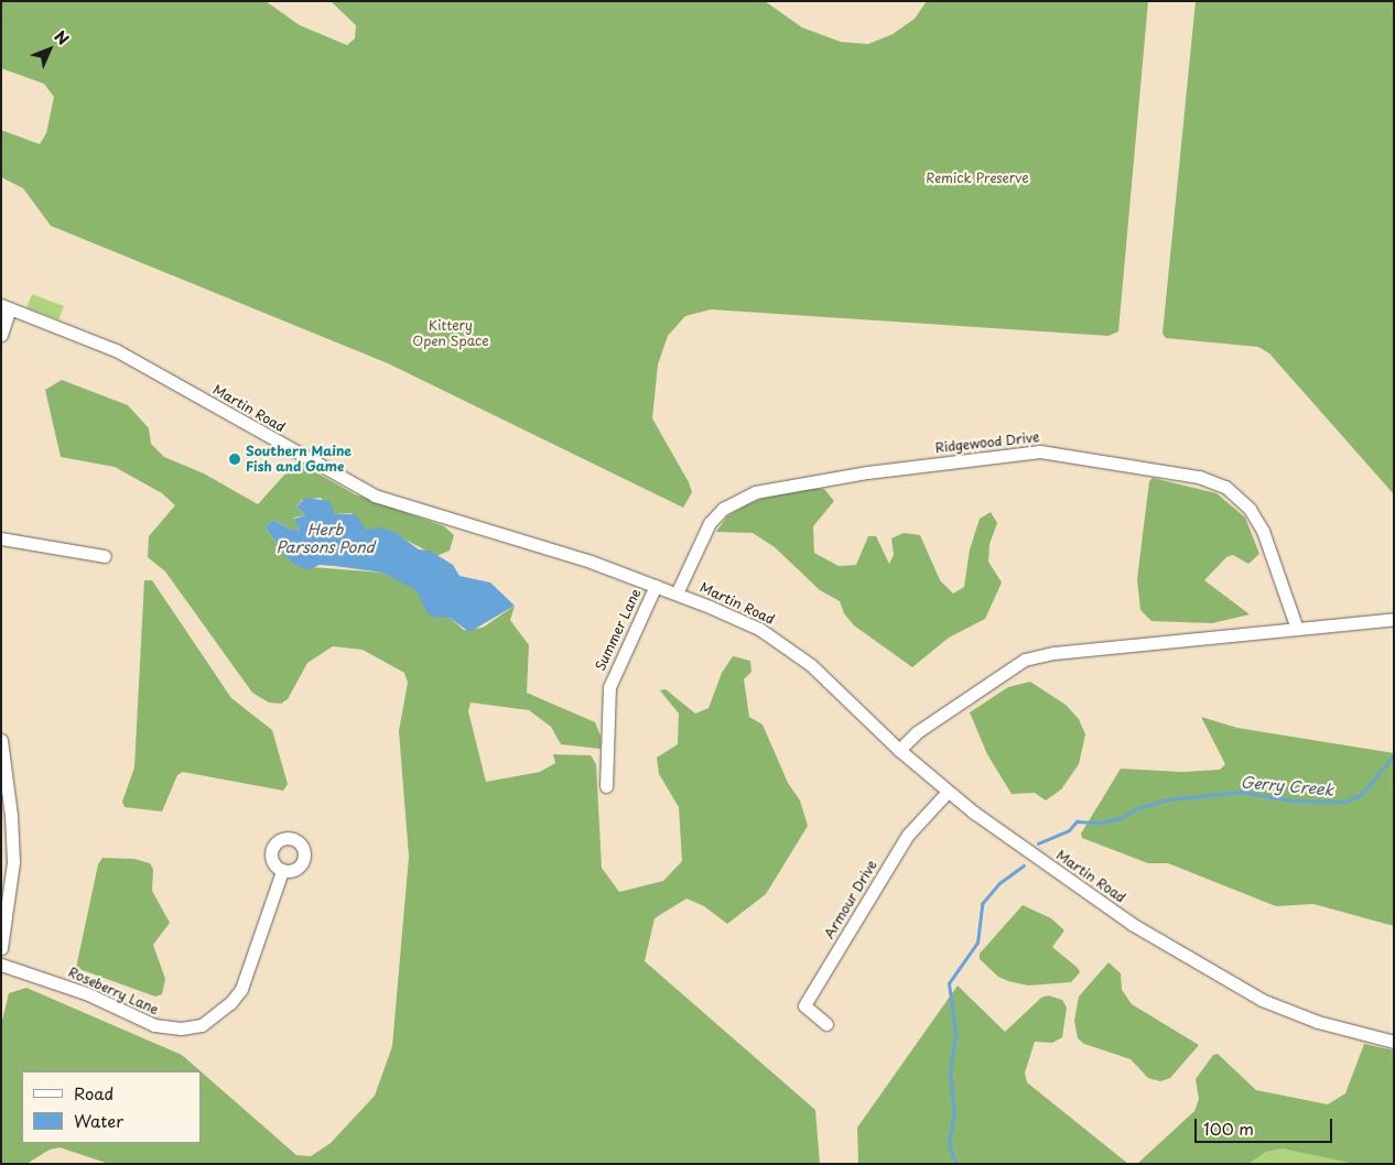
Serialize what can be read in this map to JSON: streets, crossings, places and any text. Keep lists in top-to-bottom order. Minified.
{"streets":{"street":["Martin Road","Ridgewood Drive","Summer Lane","Armour Drive","Roseberry Lane"]},"crossings":[["Martin Road","Ridgewood Drive"],["Martin Road","Summer Lane"],["Martin Road","Armour Drive"]],"water":["Herb Parsons Pond","Gerry Creek"],"parks":["Remick Preserve","Kittery Open Space"],"places":["Southern Maine Fish and Game"],"legend":["Road","Water"],"scale_bar":"100 m","north":"top right"}
